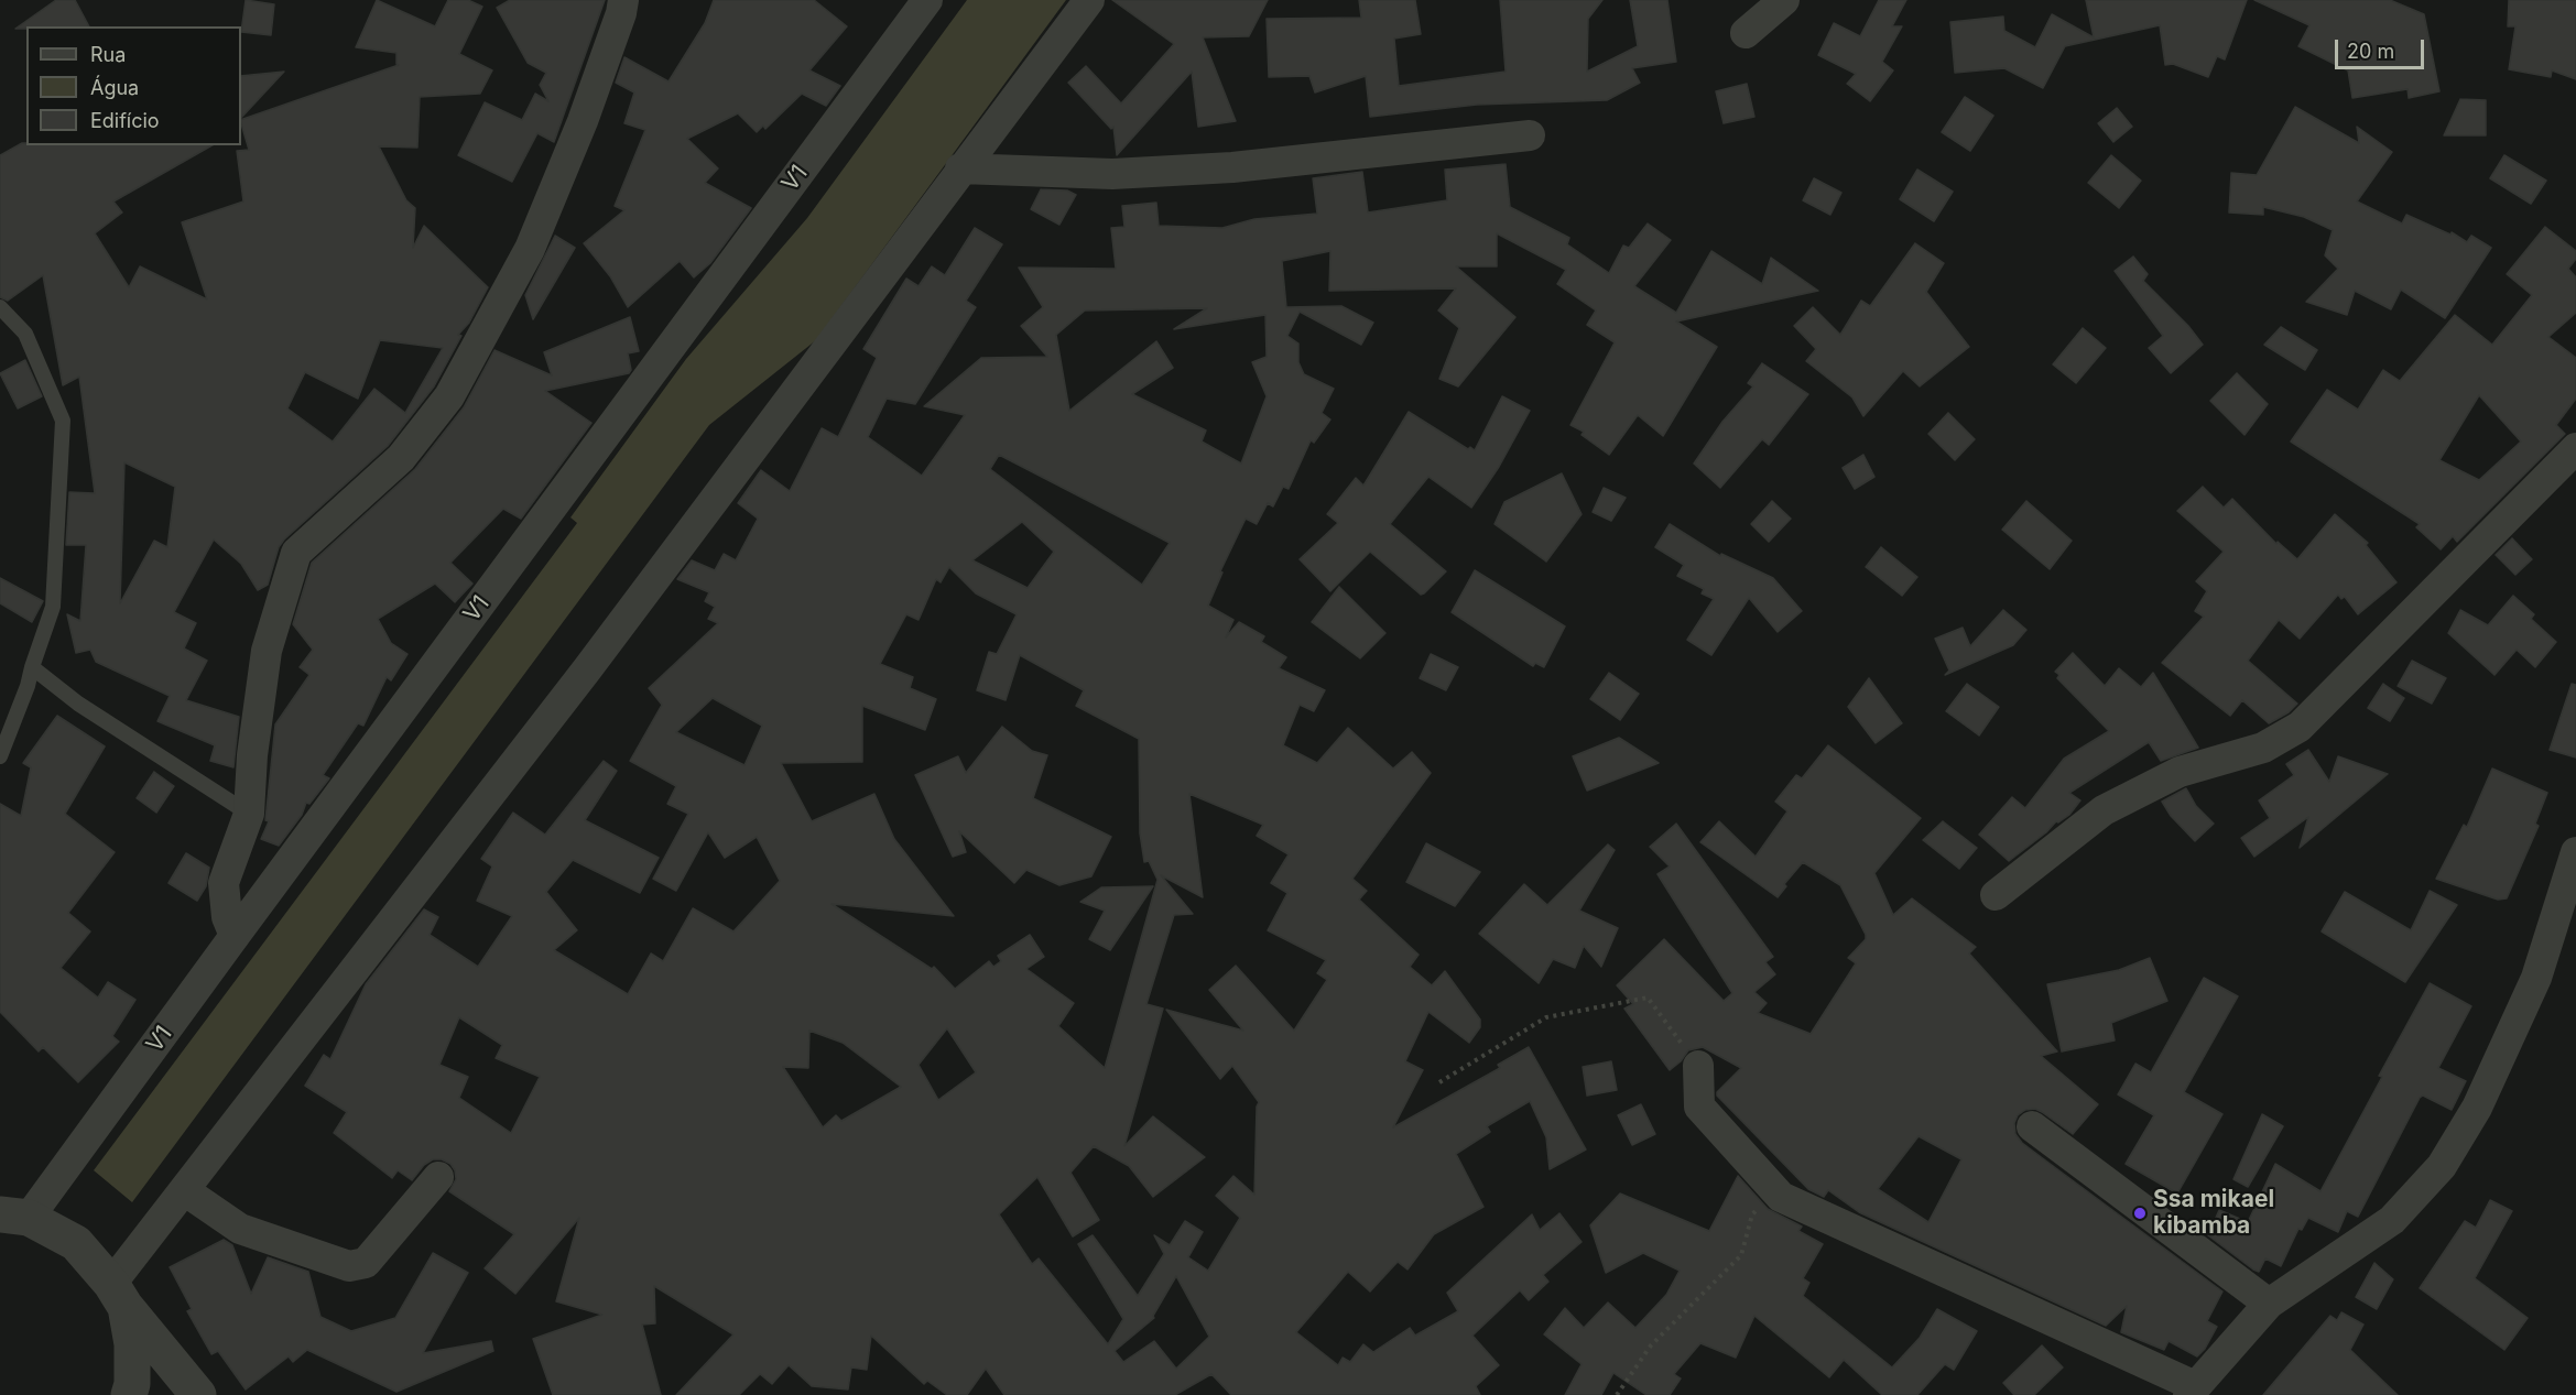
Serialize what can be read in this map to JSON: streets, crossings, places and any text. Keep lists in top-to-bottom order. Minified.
{"streets":{"street":["V1"]},"places":["Ssa mikael kibamba"],"legend":["Rua","Água","Edifício"],"scale_bar":"20 m"}
